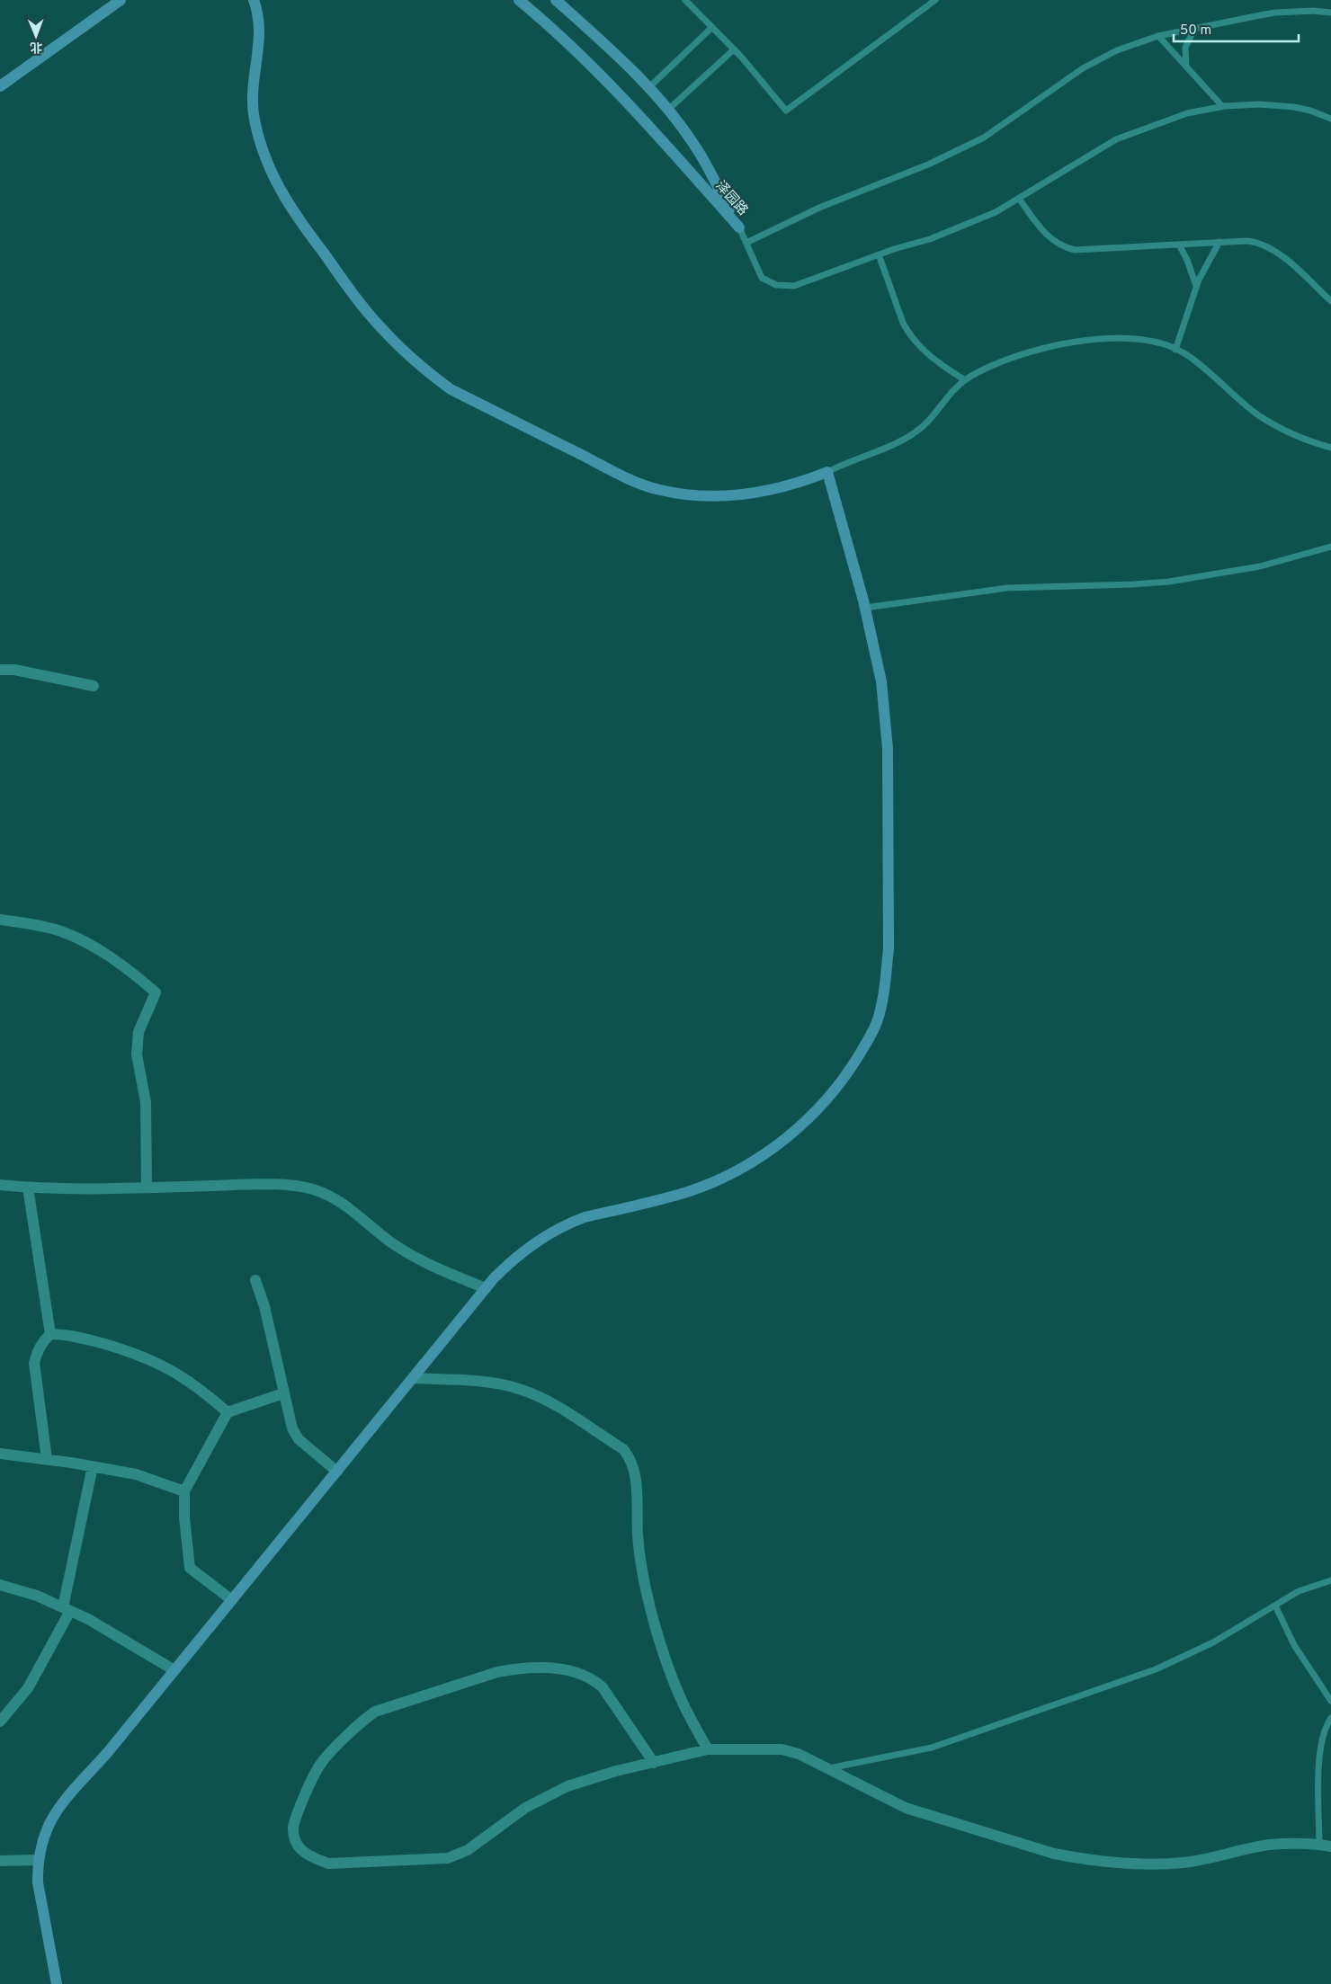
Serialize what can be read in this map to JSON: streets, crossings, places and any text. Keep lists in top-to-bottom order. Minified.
{"streets":{"street":["泽园路"]},"scale_bar":"50 m","north":"bottom"}
